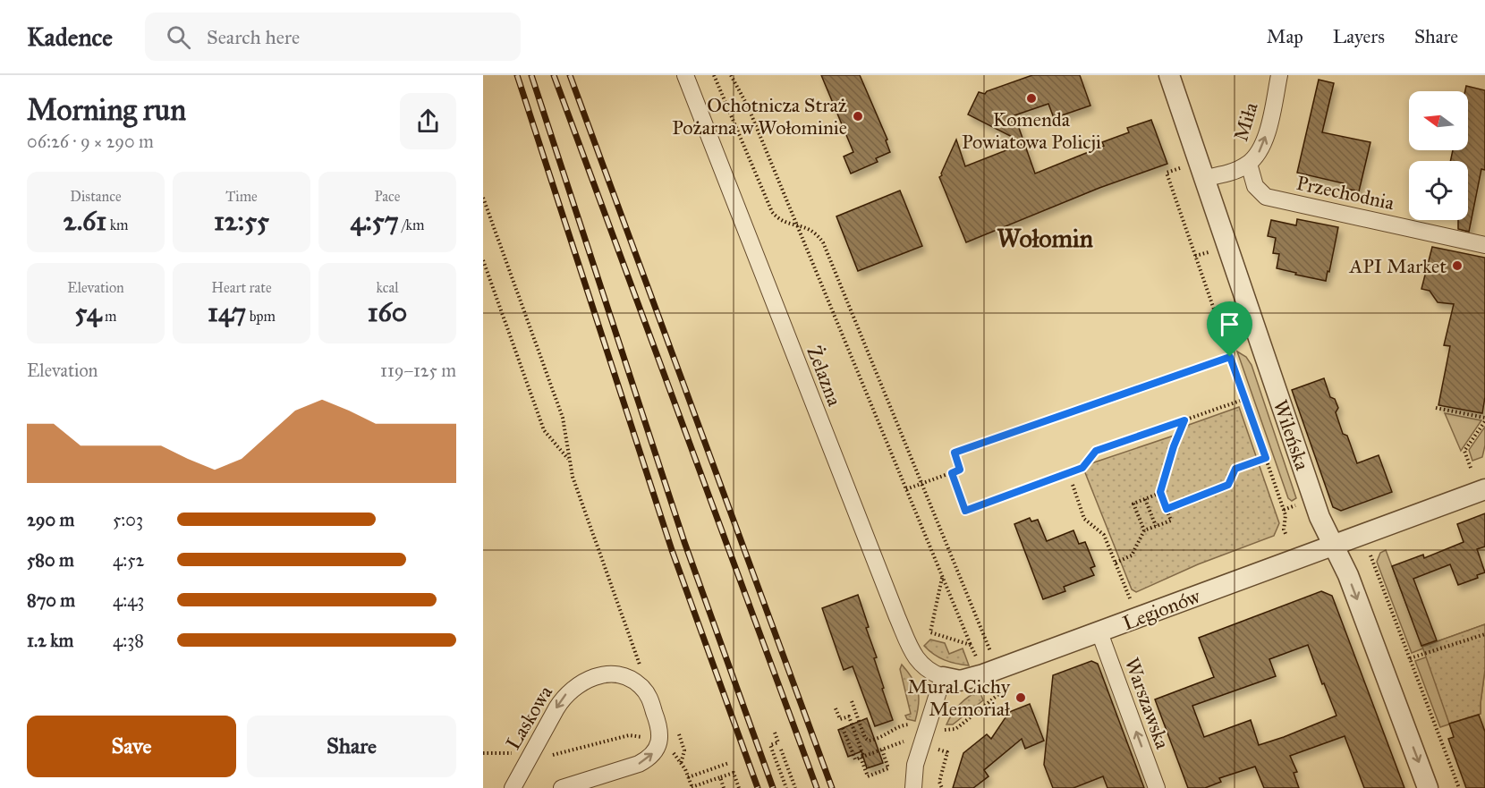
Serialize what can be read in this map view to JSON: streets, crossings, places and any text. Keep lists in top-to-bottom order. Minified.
{"streets":{"street":["Miła","Przechodnia","Żelazna","Wileńska","Legionów","Warszawska","Laskowa"]},"crossings":[["Miła","Przechodnia"],["Miła","Wileńska"],["Żelazna","Legionów"],["Wileńska","Legionów"],["Legionów","Warszawska"]],"one_way":["Miła","Warszawska"],"districts":["Wołomin"],"places":["Komenda Powiatowa Policji","Ochotnicza Straż Pożarna w Wołominie","API Market","Mural Cichy Memoriał"],"north":"left","page":{"header":"Kadence","search":"Search here","nav":["Map","Layers","Share"],"heading":["Morning run","06:26 · 9 × 290 m"],"stats":[["Distance","2.61 km"],["Time","12:55"],["Pace","4:57 /km"],["Elevation","54 m"],["Heart rate","147 bpm"],["kcal","160"]],"chart":["Elevation","119–125 m"],"list":[{"name":"290 m","note":"5:03"},{"name":"580 m","note":"4:52"},{"name":"870 m","note":"4:43"},{"name":"1.2 km","note":"4:38"}],"buttons":["Save","Share"]}}
